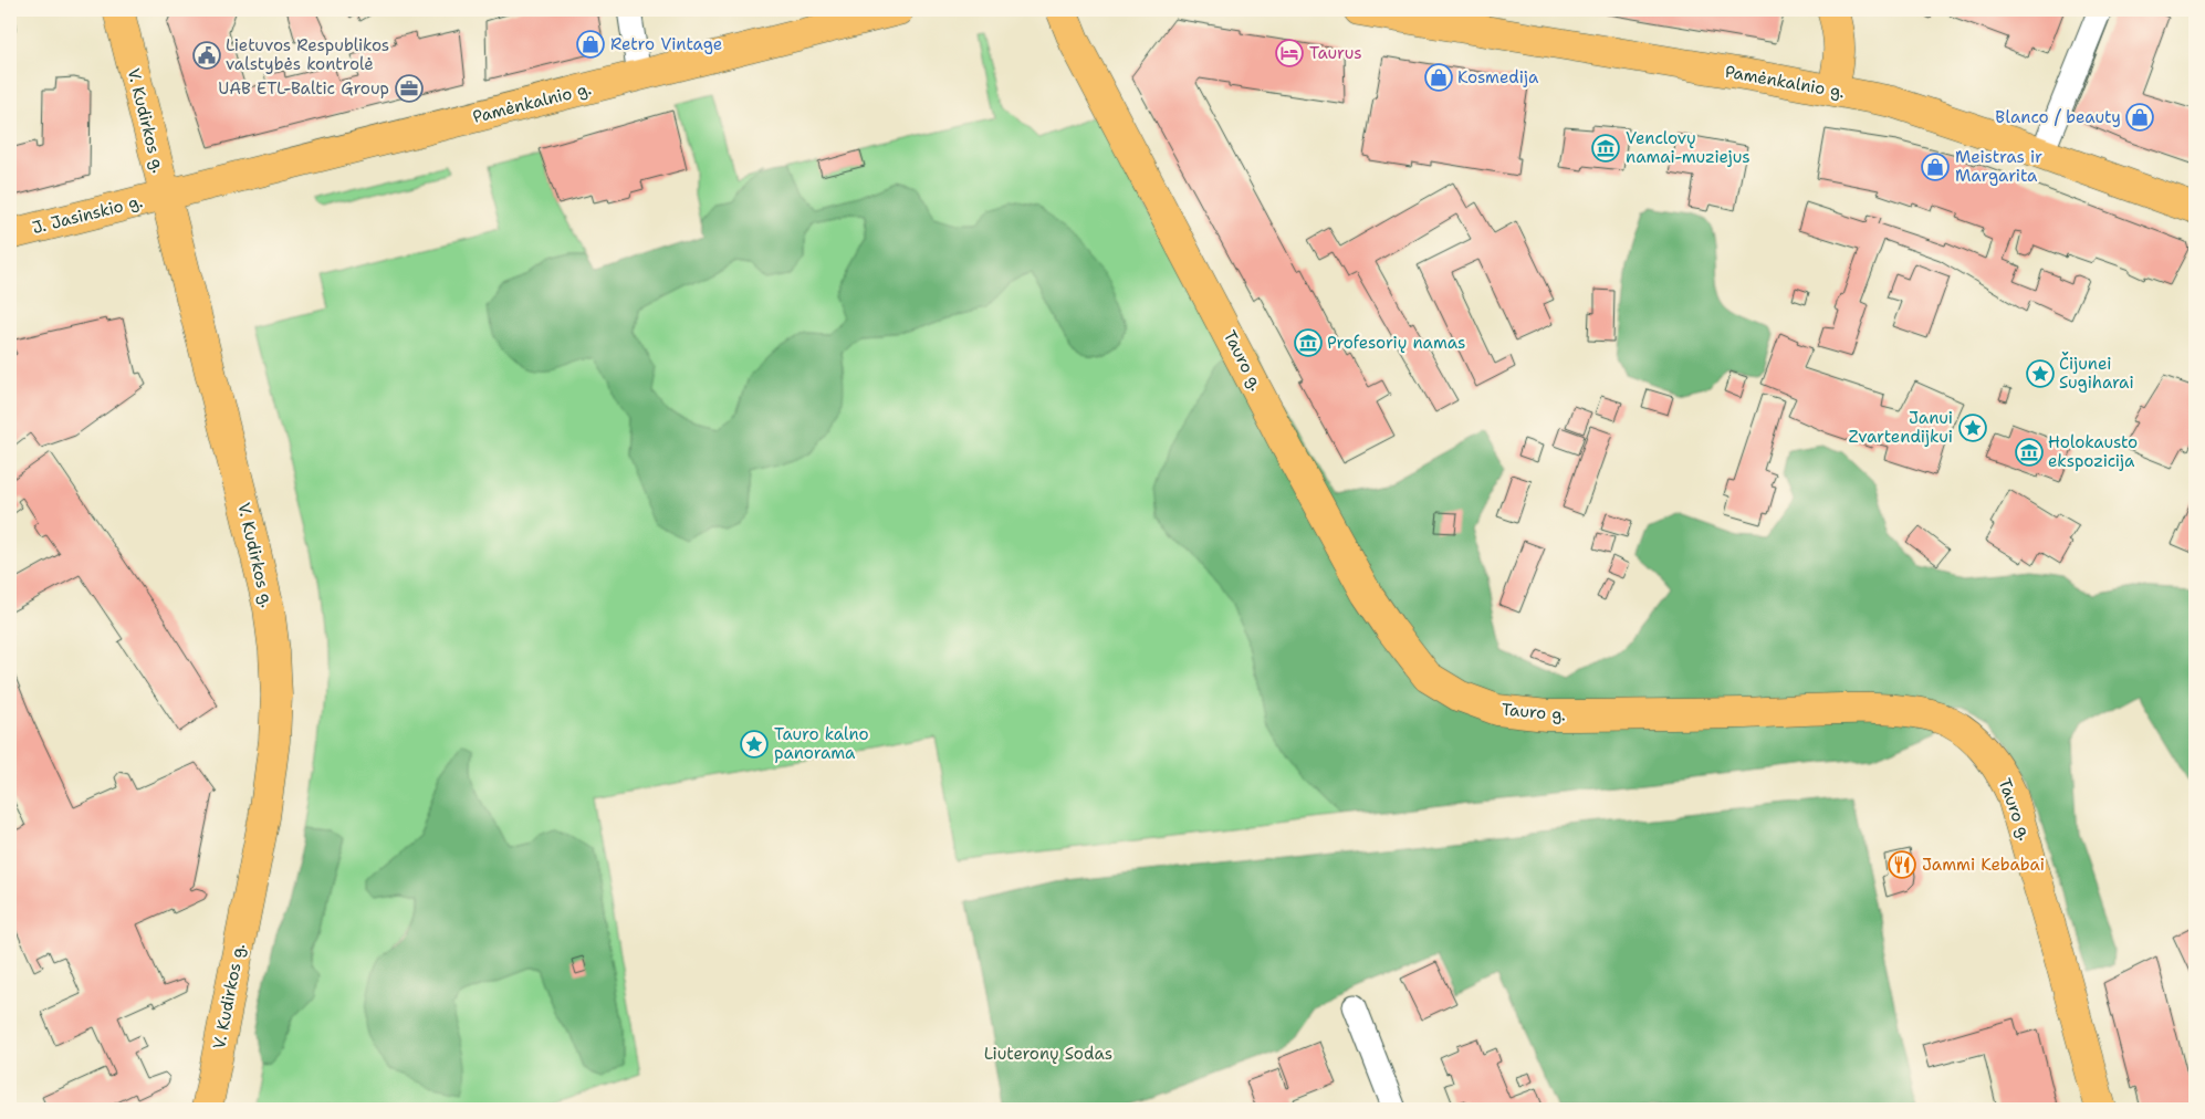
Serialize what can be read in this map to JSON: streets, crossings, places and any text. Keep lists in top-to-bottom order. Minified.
{"streets":{"main road":["Pamėnkalnio g.","V. Kudirkos g.","J. Jasinskio g.","Tauro g."]},"crossings":[["Pamėnkalnio g.","V. Kudirkos g."],["Pamėnkalnio g.","J. Jasinskio g."],["V. Kudirkos g.","J. Jasinskio g."]],"parks":["Liuteronų Sodas"],"places":{"shop":["Retro Vintage","Kosmedija","Blanco / beauty","Meistras ir Margarita"],"hotel":["Taurus"],"public building":["Lietuvos Respublikos valstybės kontrolė"],"office":["UAB ETL-Baltic Group"],"museum":["Venclovų namai-muziejus","Profesorių namas","Holokausto ekspozicija"],"place":["Čijunei Sugiharai","Janui Zvartendijkui","Tauro kalno panorama"],"restaurant":["Jammi Kebabai"]}}
